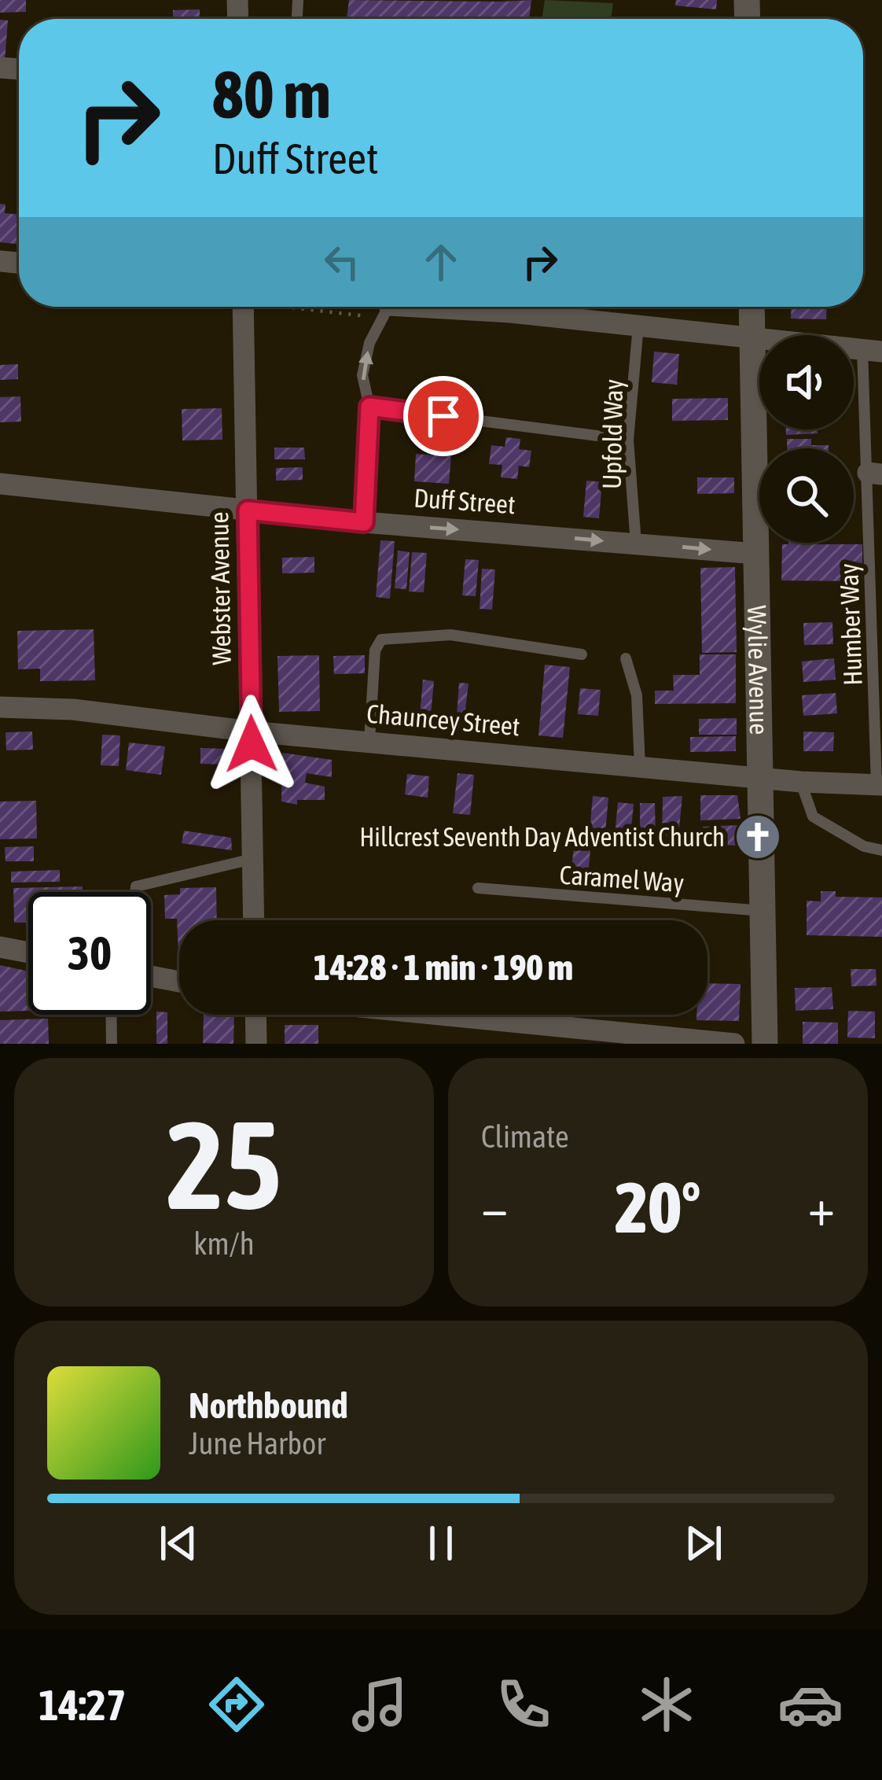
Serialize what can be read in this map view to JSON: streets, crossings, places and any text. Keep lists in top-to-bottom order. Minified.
{"streets":{"street":["Duff Street","Webster Avenue","Wylie Avenue","Chauncey Street"],"lane":["Upfold Way","Humber Way","Caramel Way"]},"crossings":[["Upfold Way","Duff Street"],["Duff Street","Webster Avenue"],["Duff Street","Wylie Avenue"],["Webster Avenue","Chauncey Street"],["Humber Way","Chauncey Street"],["Wylie Avenue","Chauncey Street"],["Wylie Avenue","Caramel Way"]],"one_way":["Duff Street"],"places":{"church":["Hillcrest Seventh Day Adventist Church"]},"page":{"turn":["80 m","Duff Street"],"limit":"30","trip":"14:28 · 1 min · 190 m","tile":[["25","km/h"],"Climate"],"heat":["−","20°","+"],"song":["Northbound","June Harbor"],"tabs":"14:27"}}
